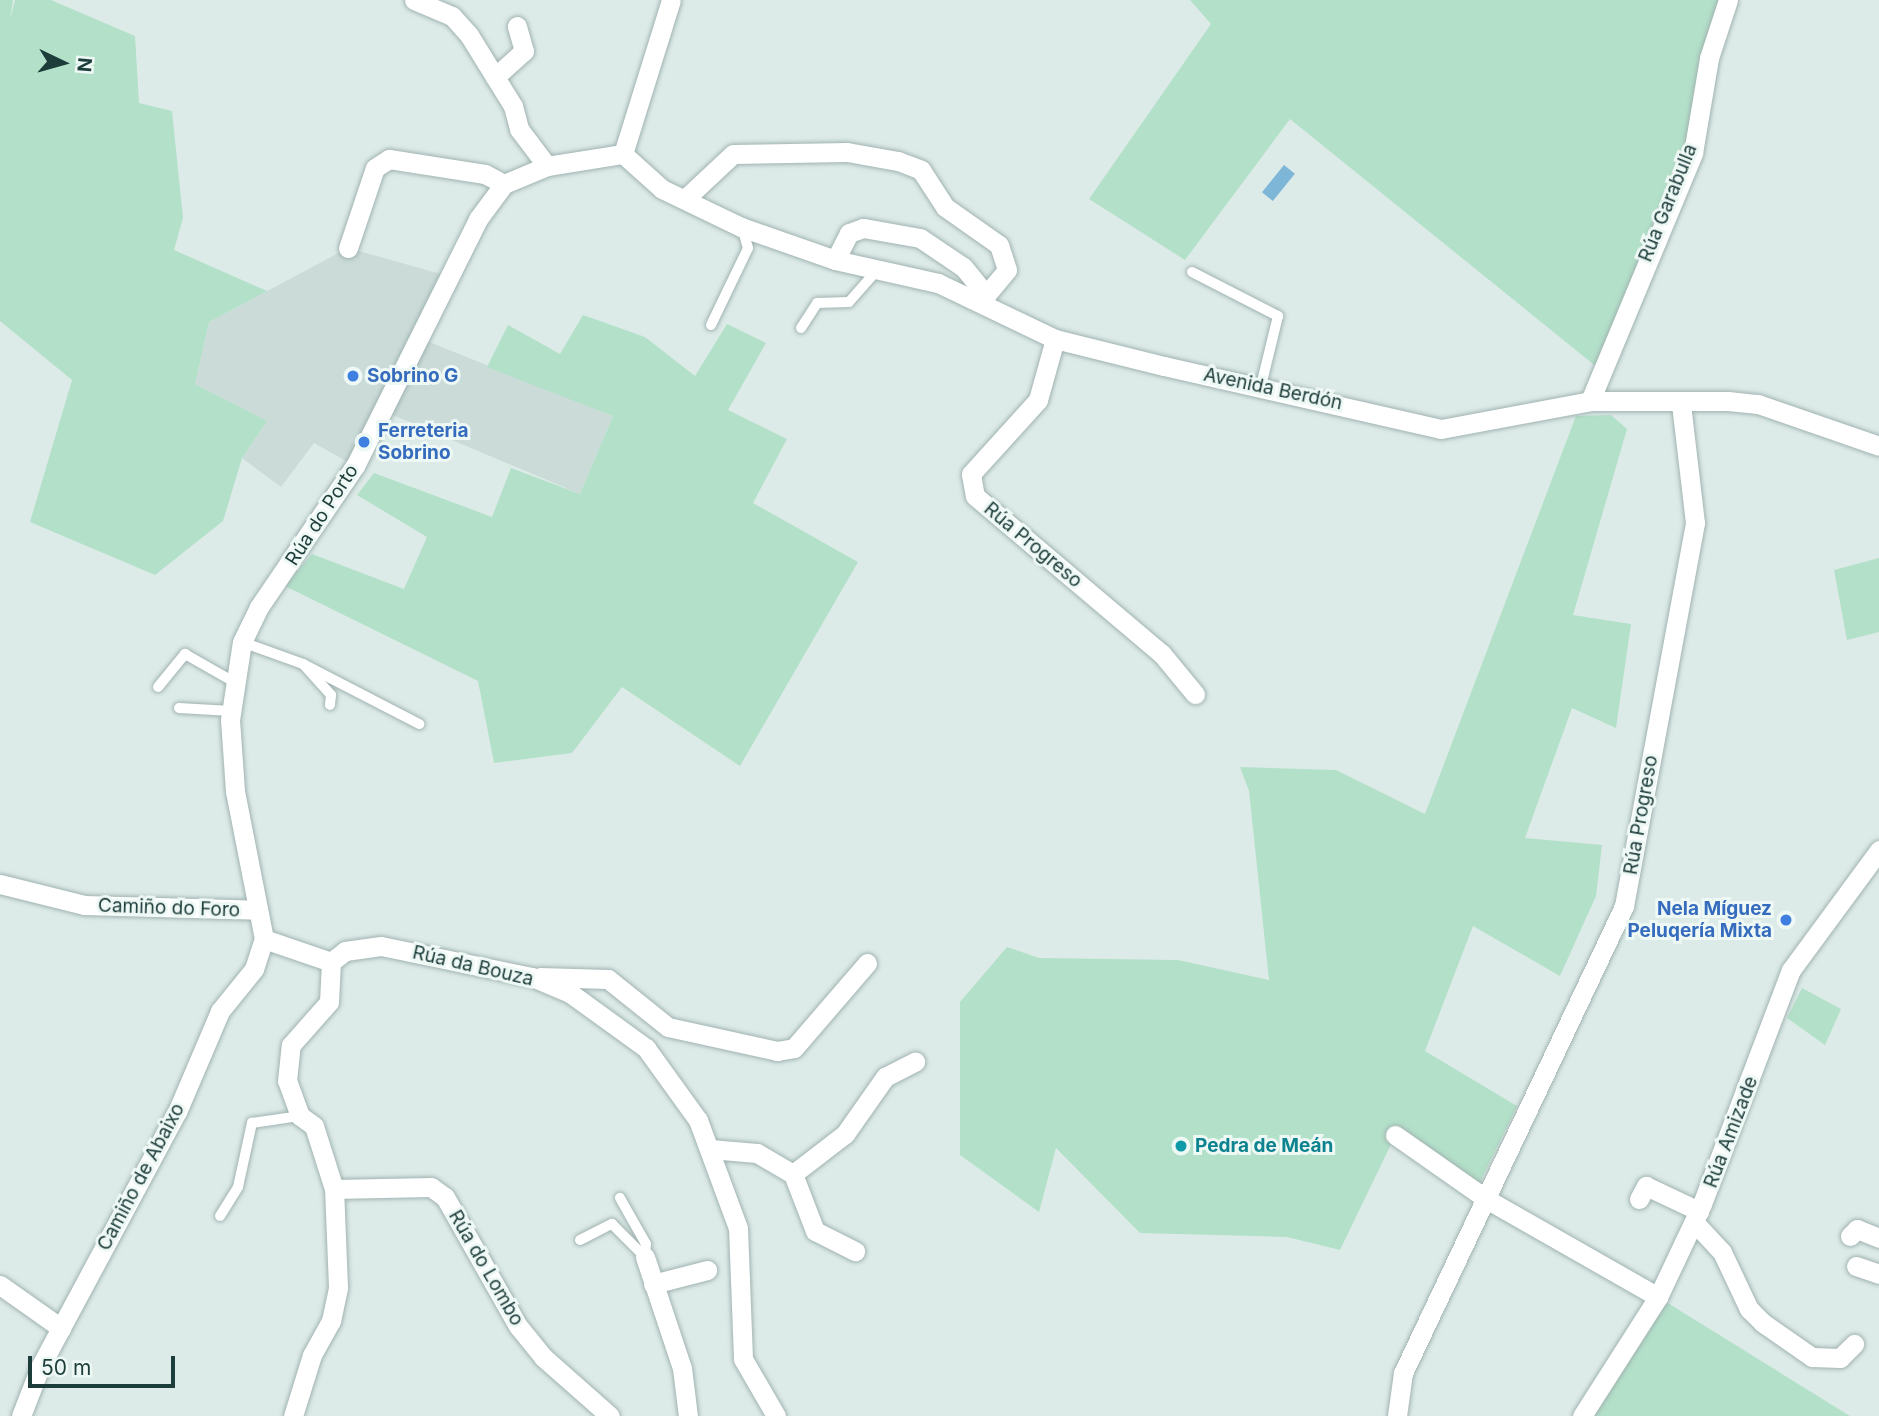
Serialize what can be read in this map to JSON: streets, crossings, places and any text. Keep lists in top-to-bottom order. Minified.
{"streets":{"street":["Rúa Garabulla","Avenida Berdón","Rúa do Porto","Rúa Progreso","Camiño do Foro","Rúa da Bouza","Rúa Amizade","Camiño de Abaixo","Rúa do Lombo"]},"crossings":[["Rúa Garabulla","Avenida Berdón"],["Avenida Berdón","Rúa Progreso"],["Rúa do Porto","Camiño do Foro"],["Rúa do Porto","Camiño de Abaixo"]],"places":["Sobrino G","Ferreteria Sobrino","Nela Míguez Peluqería Mixta","Pedra de Meán"],"scale_bar":"50 m","north":"right"}
